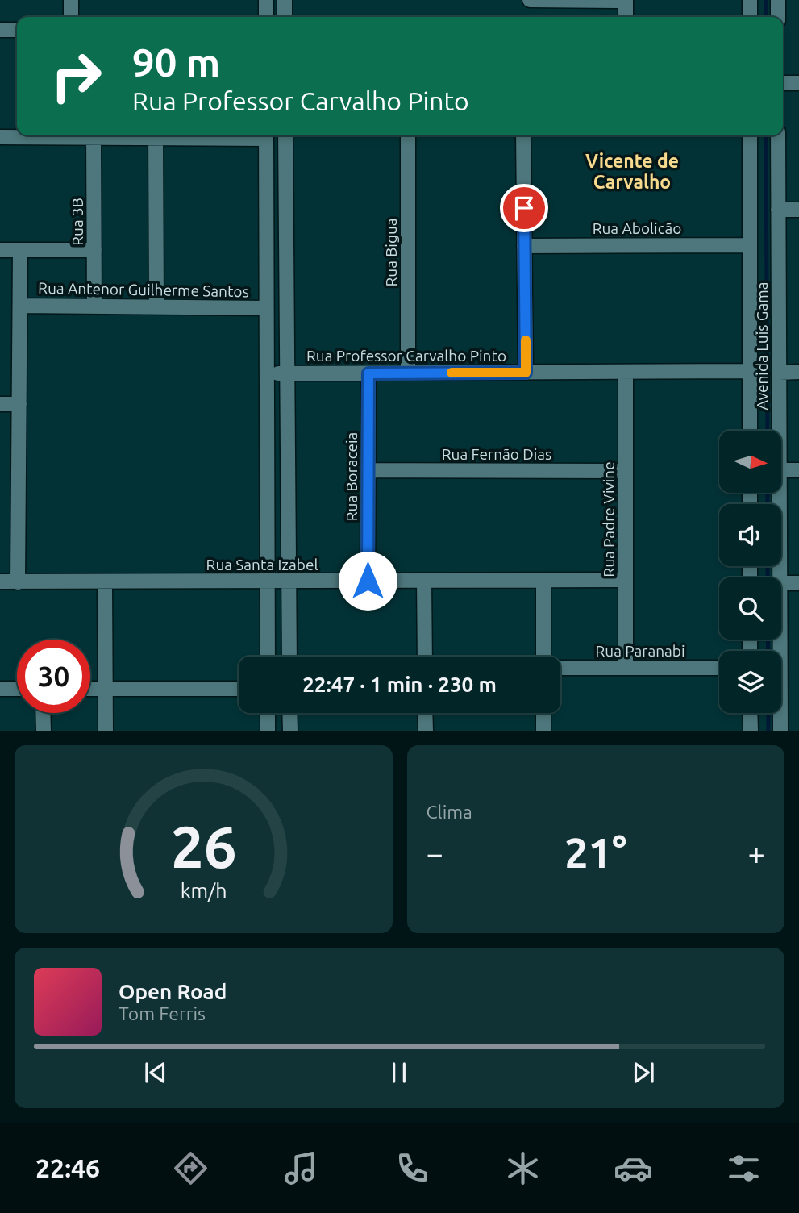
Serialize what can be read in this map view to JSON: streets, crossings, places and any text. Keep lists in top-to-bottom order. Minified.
{"streets":{"street":["Rua 3B","Rua Abolicão","Rua Bigua","Rua Antenor Guilherme Santos","Avenida Luis Gama","Rua Professor Carvalho Pinto","Rua Fernão Dias","Rua Boraceia","Rua Padre Vivine","Rua Santa Izabel","Rua Paranabi"]},"crossings":[["Rua 3B","Rua Antenor Guilherme Santos"],["Rua Abolicão","Avenida Luis Gama"],["Rua Bigua","Rua Professor Carvalho Pinto"],["Avenida Luis Gama","Rua Professor Carvalho Pinto"],["Rua Professor Carvalho Pinto","Rua Boraceia"],["Rua Professor Carvalho Pinto","Rua Padre Vivine"],["Rua Fernão Dias","Rua Boraceia"],["Rua Fernão Dias","Rua Padre Vivine"],["Rua Boraceia","Rua Santa Izabel"],["Rua Padre Vivine","Rua Santa Izabel"],["Rua Padre Vivine","Rua Paranabi"]],"districts":["Vicente de Carvalho"],"north":"right","page":{"turn":["90 m","Rua Professor Carvalho Pinto"],"limit":"30","trip":"22:47 · 1 min · 230 m","tile":"Clima","heat":["−","21°","+"],"song":["Open Road","Tom Ferris"],"tabs":"22:46","gauge":["26","km/h"]}}
